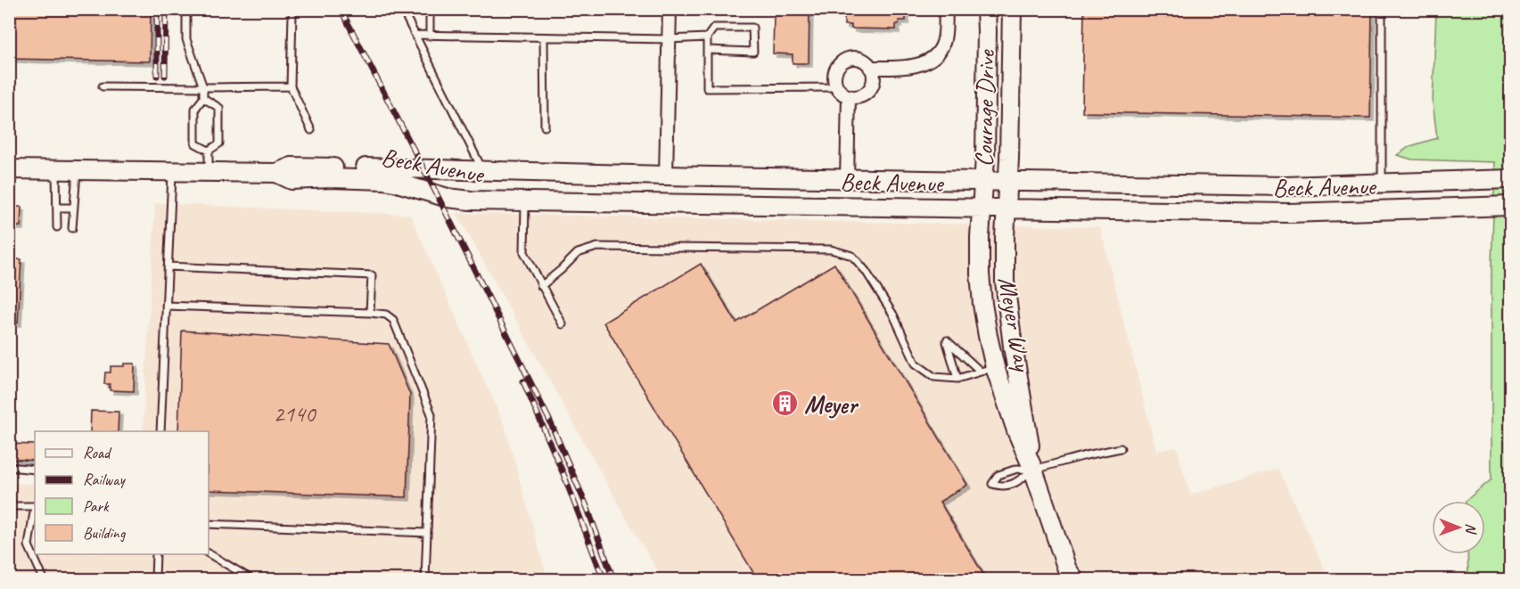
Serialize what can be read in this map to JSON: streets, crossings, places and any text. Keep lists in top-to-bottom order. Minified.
{"streets":{"street":["Courage Drive","Beck Avenue","Meyer Way"]},"crossings":[["Courage Drive","Beck Avenue"],["Courage Drive","Meyer Way"],["Beck Avenue","Meyer Way"]],"places":{"building":["Meyer"]},"house_numbers":["2140"],"legend":["Road","Railway","Park","Building"],"north":"right"}
